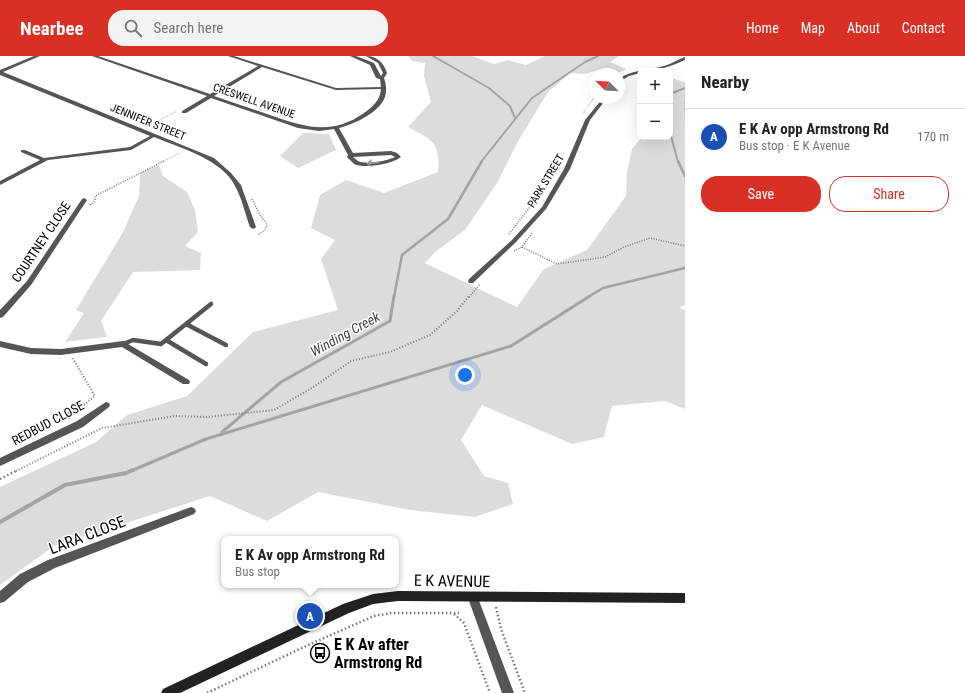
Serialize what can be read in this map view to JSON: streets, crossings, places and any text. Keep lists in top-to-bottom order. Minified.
{"streets":{"street":["CRESWELL AVENUE","JENNIFER STREET","PARK STREET","COURTNEY CLOSE","REDBUD CLOSE","LARA CLOSE","E K AVENUE"]},"water":["Winding Creek"],"places":{"bus stop":["E K Av after Armstrong Rd"]},"north":"top left","page":{"header":"Nearbee","search":"Search here","nav":["Home","Map","About","Contact"],"heading":"Nearby","map_buttons":["+","−"],"list":[{"mark":"A","name":"E K Av opp Armstrong Rd","note":"Bus stop · E K Avenue","value":"170 m"}],"buttons":["Save","Share"],"popup":["E K Av opp Armstrong Rd","Bus stop"],"pins":"A"}}
